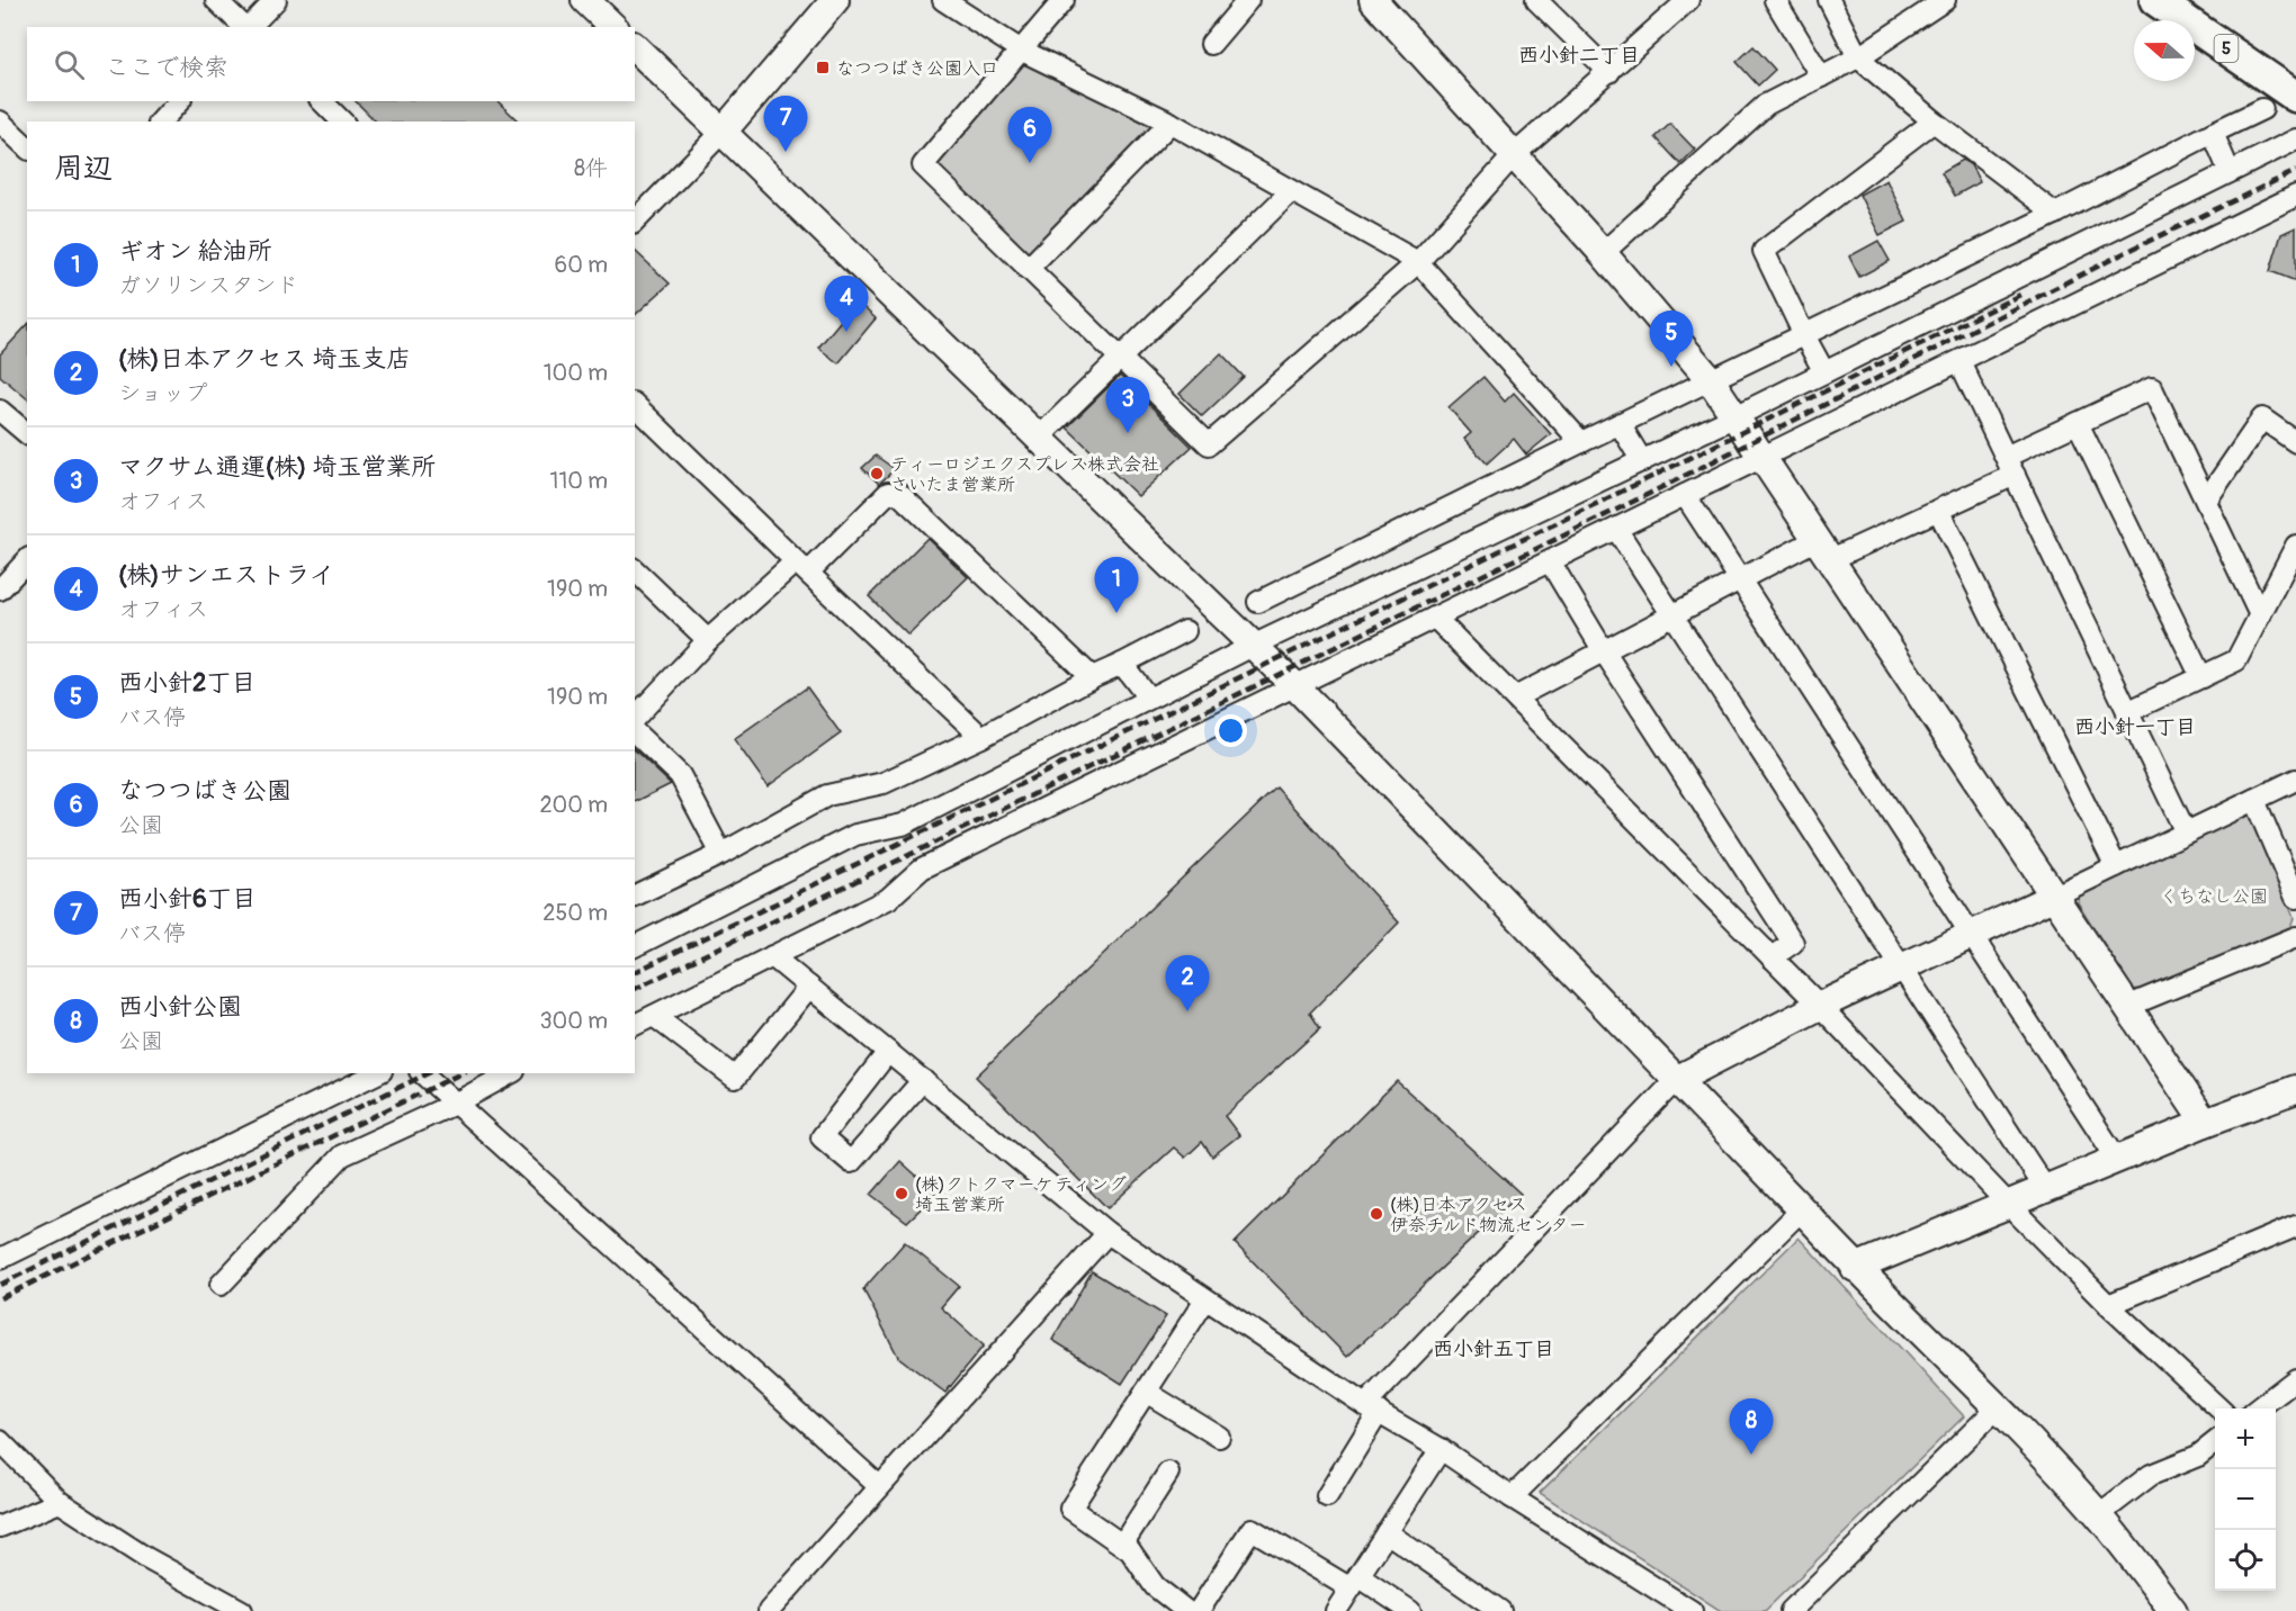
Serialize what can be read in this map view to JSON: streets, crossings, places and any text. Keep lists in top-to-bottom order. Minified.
{"streets":{"main road":["5"]},"districts":["西小針二丁目","西小針一丁目","西小針五丁目"],"parks":["くちなし公園"],"places":{"transit":["なつつばき公園入口"],"other":["ティーロジエクスプレス株式会社 さいたま営業所","(株)クトクマーケティング 埼玉営業所","(株)日本アクセス 伊奈チルド物流センター"]},"north":"left","page":{"search":"ここで検索","pins":["7","6","4","5","3","1","2","8"],"heading":["周辺","8件"],"list":[{"mark":"1","name":"ギオン 給油所","note":"ガソリンスタンド","value":"60 m"},{"mark":"2","name":"(株)日本アクセス 埼玉支店","note":"ショップ","value":"100 m"},{"mark":"3","name":"マクサム通運(株) 埼玉営業所","note":"オフィス","value":"110 m"},{"mark":"4","name":"(株)サンエストライ","note":"オフィス","value":"190 m"},{"mark":"5","name":"西小針2丁目","note":"バス停","value":"190 m"},{"mark":"6","name":"なつつばき公園","note":"公園","value":"200 m"},{"mark":"7","name":"西小針6丁目","note":"バス停","value":"250 m"},{"mark":"8","name":"西小針公園","note":"公園","value":"300 m"}],"map_buttons":["+","−"]}}
